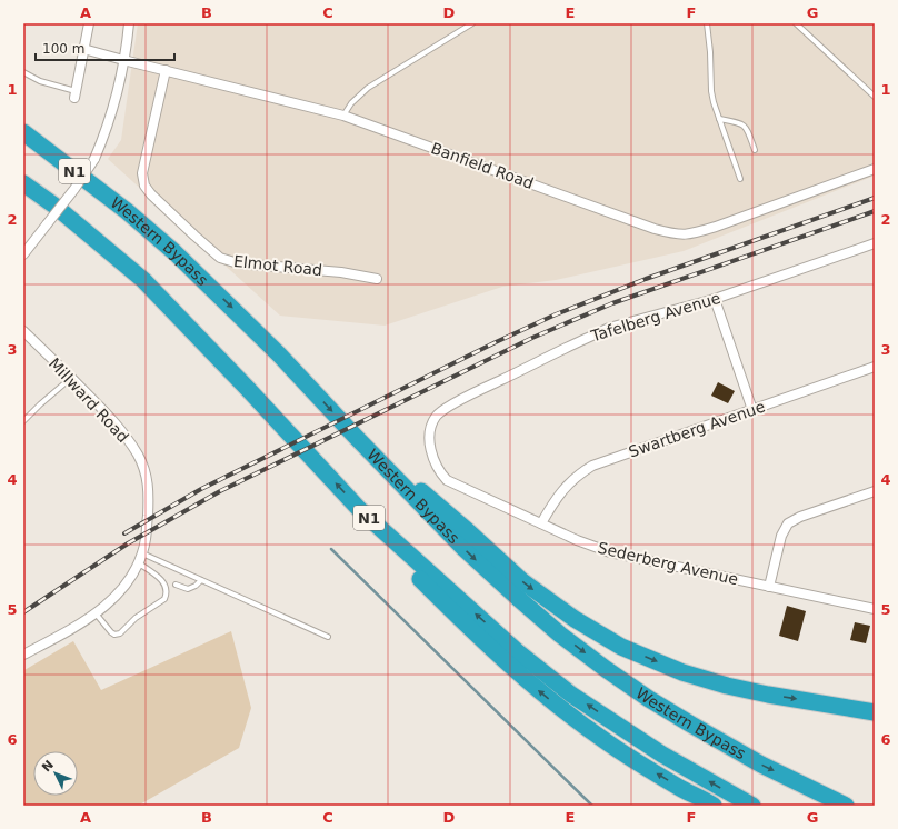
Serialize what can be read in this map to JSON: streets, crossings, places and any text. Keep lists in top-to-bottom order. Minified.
{"streets":{"highway":["N1","Western Bypass"],"street":["Banfield Road","Elmot Road","Tafelberg Avenue","Millward Road","Swartberg Avenue","Sederberg Avenue"]},"crossings":[["Banfield Road","Elmot Road"],["Tafelberg Avenue","Sederberg Avenue"],["Swartberg Avenue","Sederberg Avenue"]],"scale_bar":"100 m","north":"top left","grid":{"columns":["A","B","C","D","E","F","G"],"rows":["1","2","3","4","5","6"]}}
